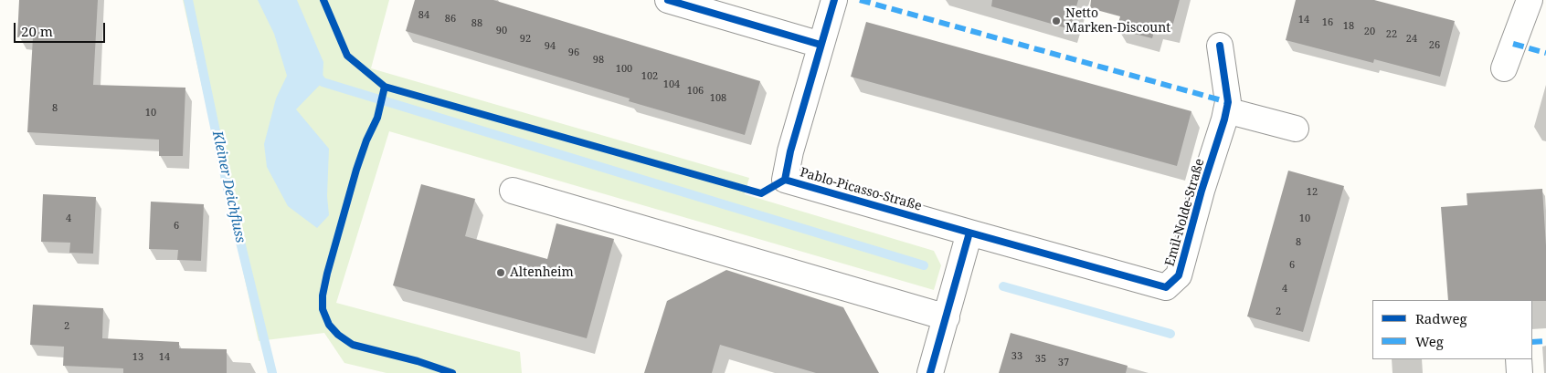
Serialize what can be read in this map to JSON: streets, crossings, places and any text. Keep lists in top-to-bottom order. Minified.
{"streets":{"street":["Pablo-Picasso-Straße","Emil-Nolde-Straße"]},"crossings":[["Pablo-Picasso-Straße","Emil-Nolde-Straße"]],"water":["Kleiner Deichfluss"],"places":["Netto Marken-Discount","Altenheim"],"house_numbers":["84","86","14","16","88","18","90","20","22","92","24","26","94","96","98","100","102","104","106","108","8","10","12","4","10","6","8","6","4","2","2","33","13","14","35","37"],"legend":["Radweg","Weg"],"scale_bar":"20 m"}
